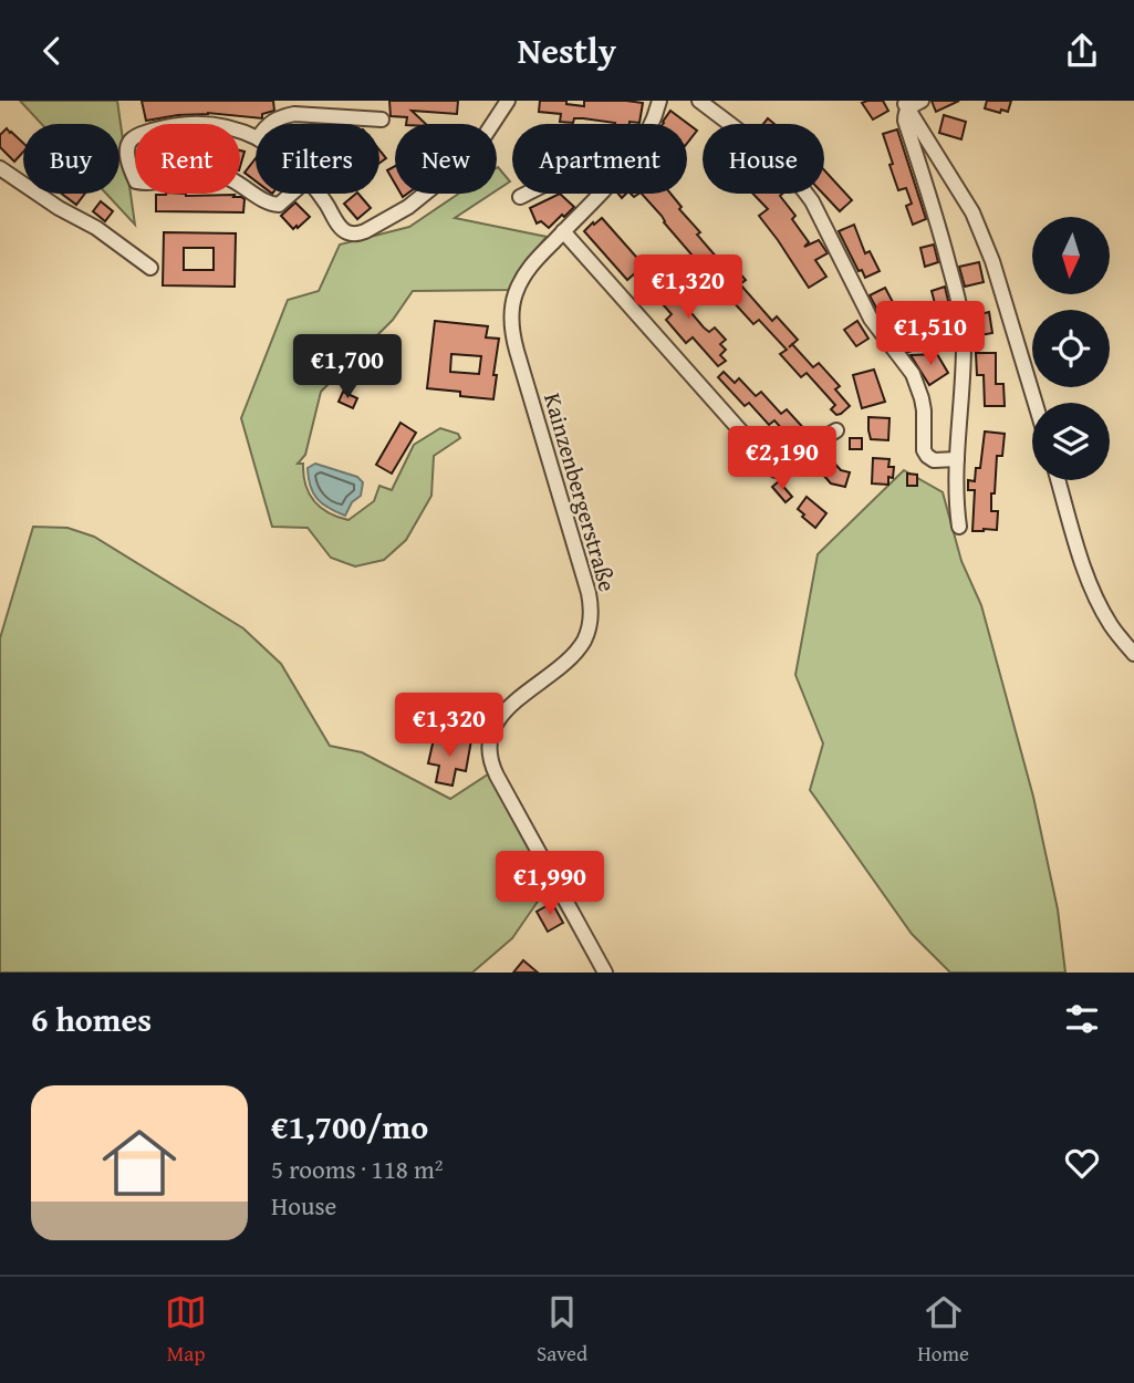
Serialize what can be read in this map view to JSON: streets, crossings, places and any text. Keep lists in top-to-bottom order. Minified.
{"streets":{"street":["Kainzenbergerstraße"]},"north":"bottom","page":{"header":"Nestly","chip":["Buy","Rent","Filters","New","Apartment","House"],"price":["€1,320","€1,510","€1,700","€2,190","€1,320","€1,990"],"heading":"6 homes","list":[{"name":"€1,700/mo","note":"5 rooms · 118 m² · House"}],"tabs":["Map","Saved","Home"]}}
